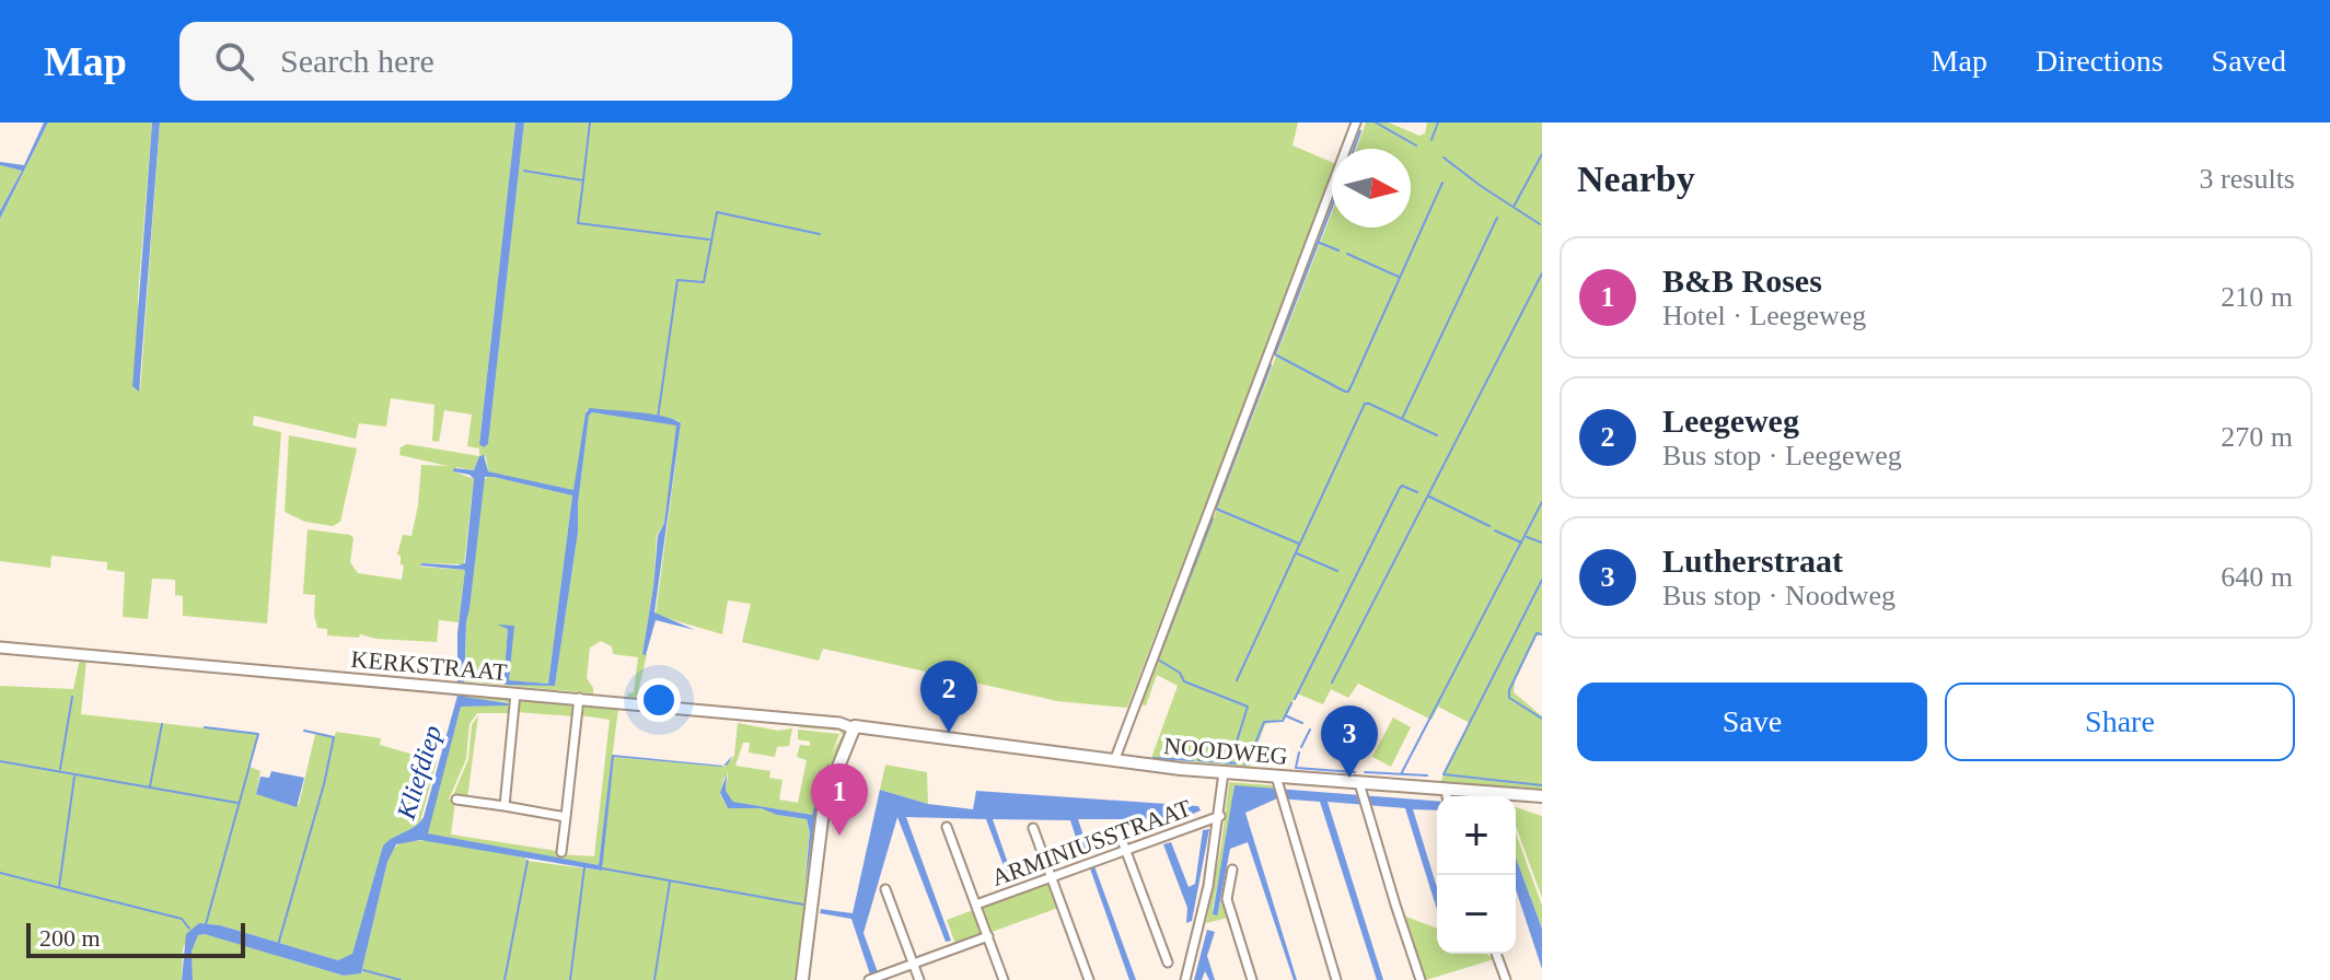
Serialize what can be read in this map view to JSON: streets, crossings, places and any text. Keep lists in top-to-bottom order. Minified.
{"streets":{"main road":["NOODWEG"],"street":["KERKSTRAAT","ARMINIUSSTRAAT"]},"crossings":[["KERKSTRAAT","NOODWEG"]],"water":["Kliefdiep"],"scale_bar":"200 m","north":"right","page":{"header":"Map","search":"Search here","nav":["Map","Directions","Saved"],"heading":["Nearby","3 results"],"list":[{"mark":"1","name":"B&B Roses","note":"Hotel · Leegeweg","value":"210 m"},{"mark":"2","name":"Leegeweg","note":"Bus stop · Leegeweg","value":"270 m"},{"mark":"3","name":"Lutherstraat","note":"Bus stop · Noodweg","value":"640 m"}],"buttons":["Save","Share"],"pins":["2","3","1"],"map_buttons":["+","−"],"scale":"200 m"}}
